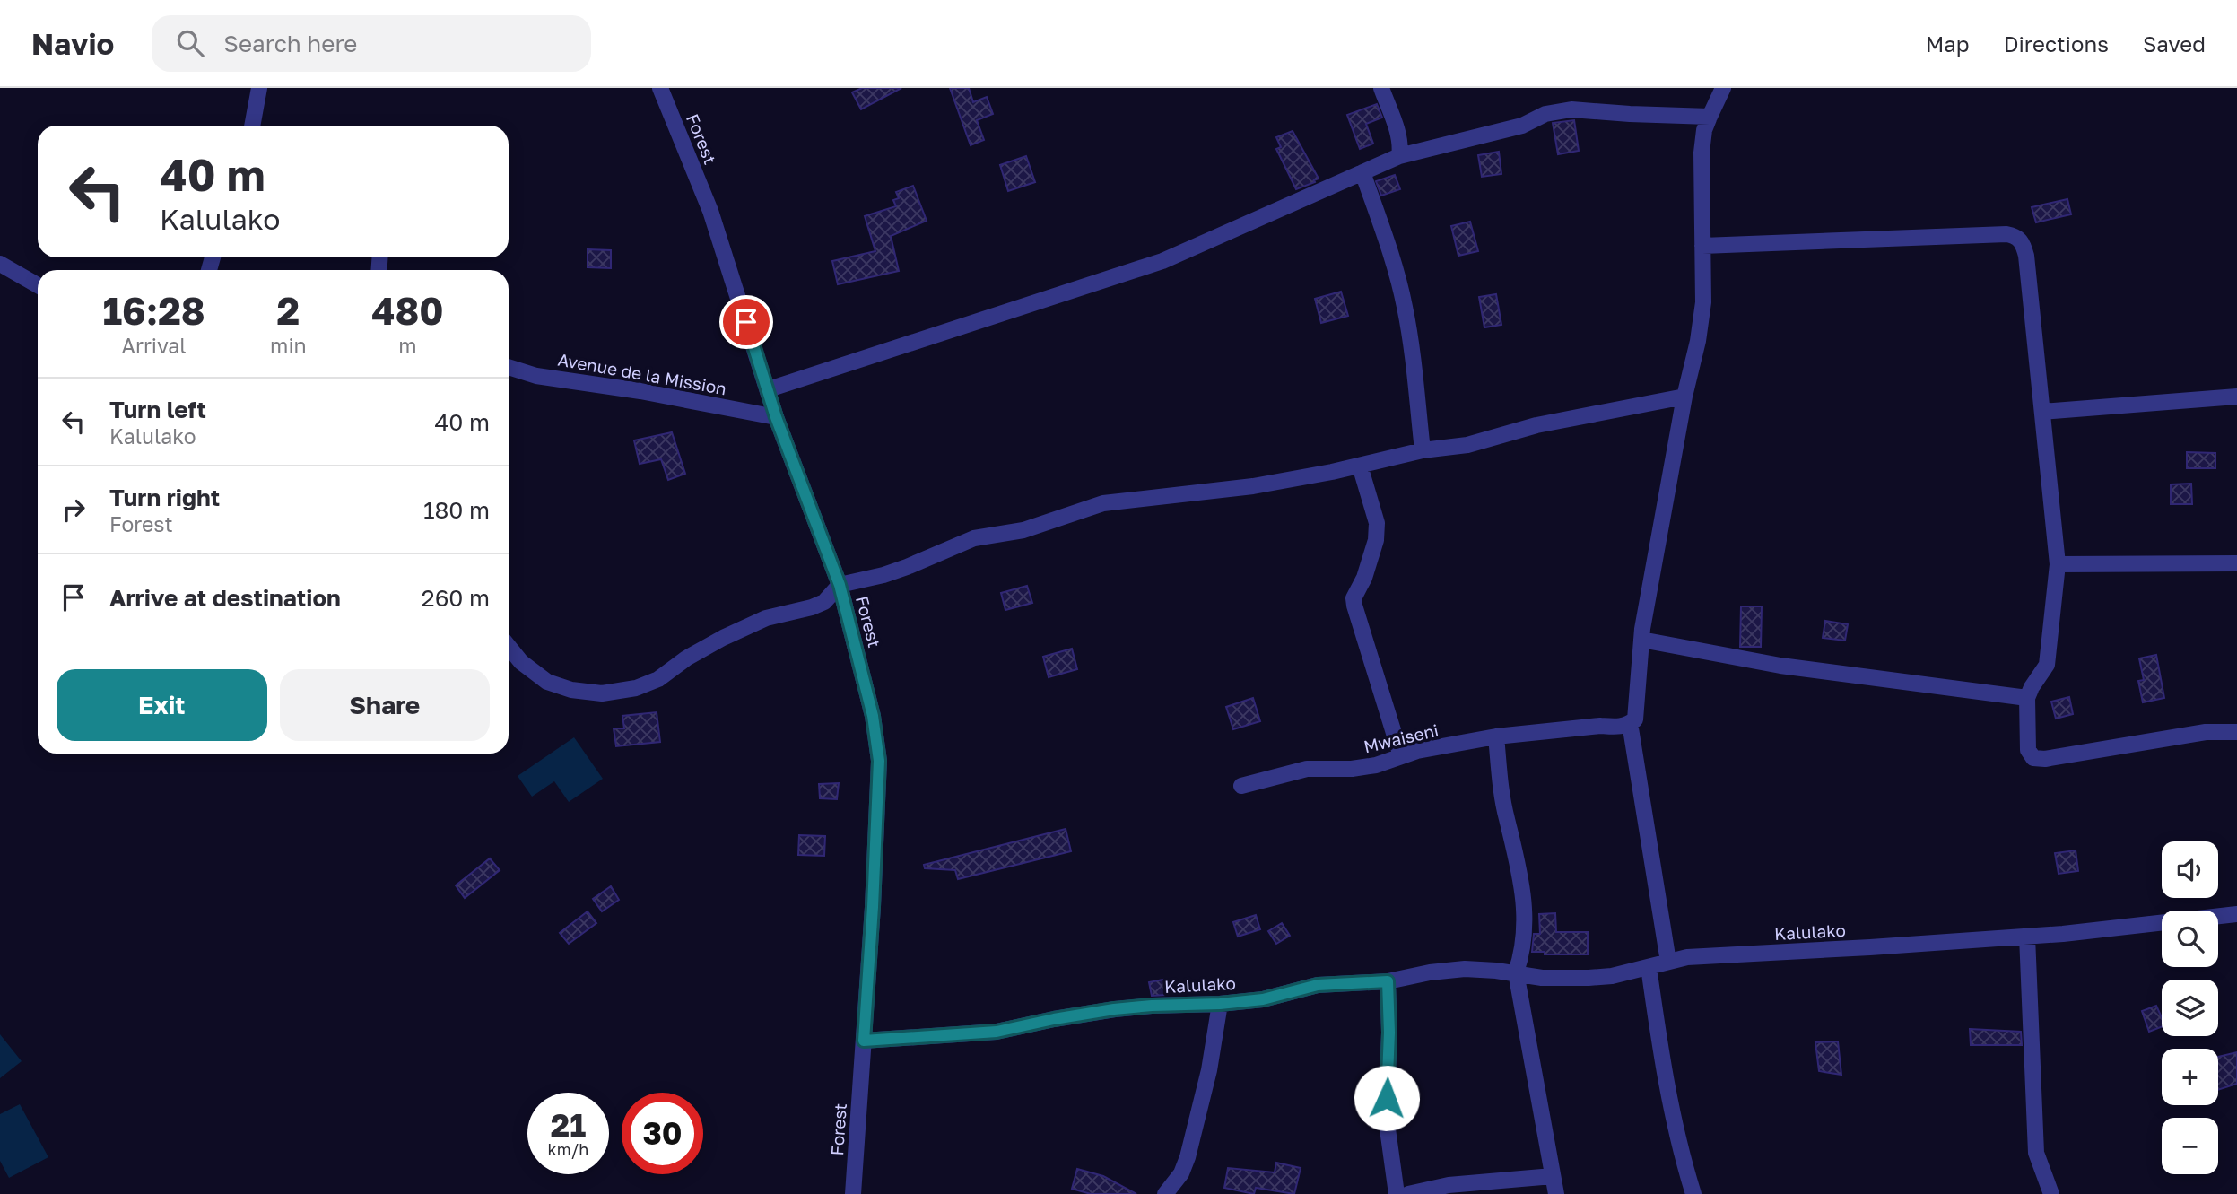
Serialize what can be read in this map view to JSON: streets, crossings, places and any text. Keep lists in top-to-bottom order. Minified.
{"streets":{"street":["Forest","Avenue de la Mission","Mwaiseni","Kalulako"]},"crossings":[["Forest","Avenue de la Mission"],["Forest","Kalulako"]],"page":{"header":"Navio","search":"Search here","nav":["Map","Directions","Saved"],"turn":["40 m","Kalulako"],"eta":["16:28","Arrival","2","min","480","m"],"list":[{"name":"Turn left","note":"Kalulako","value":"40 m"},{"name":"Turn right","note":"Forest","value":"180 m"},{"name":"Arrive at destination","value":"260 m"}],"buttons":["Exit","Share"],"map_buttons":["+","−"],"speed":"21 km/h","limit":"30"}}
